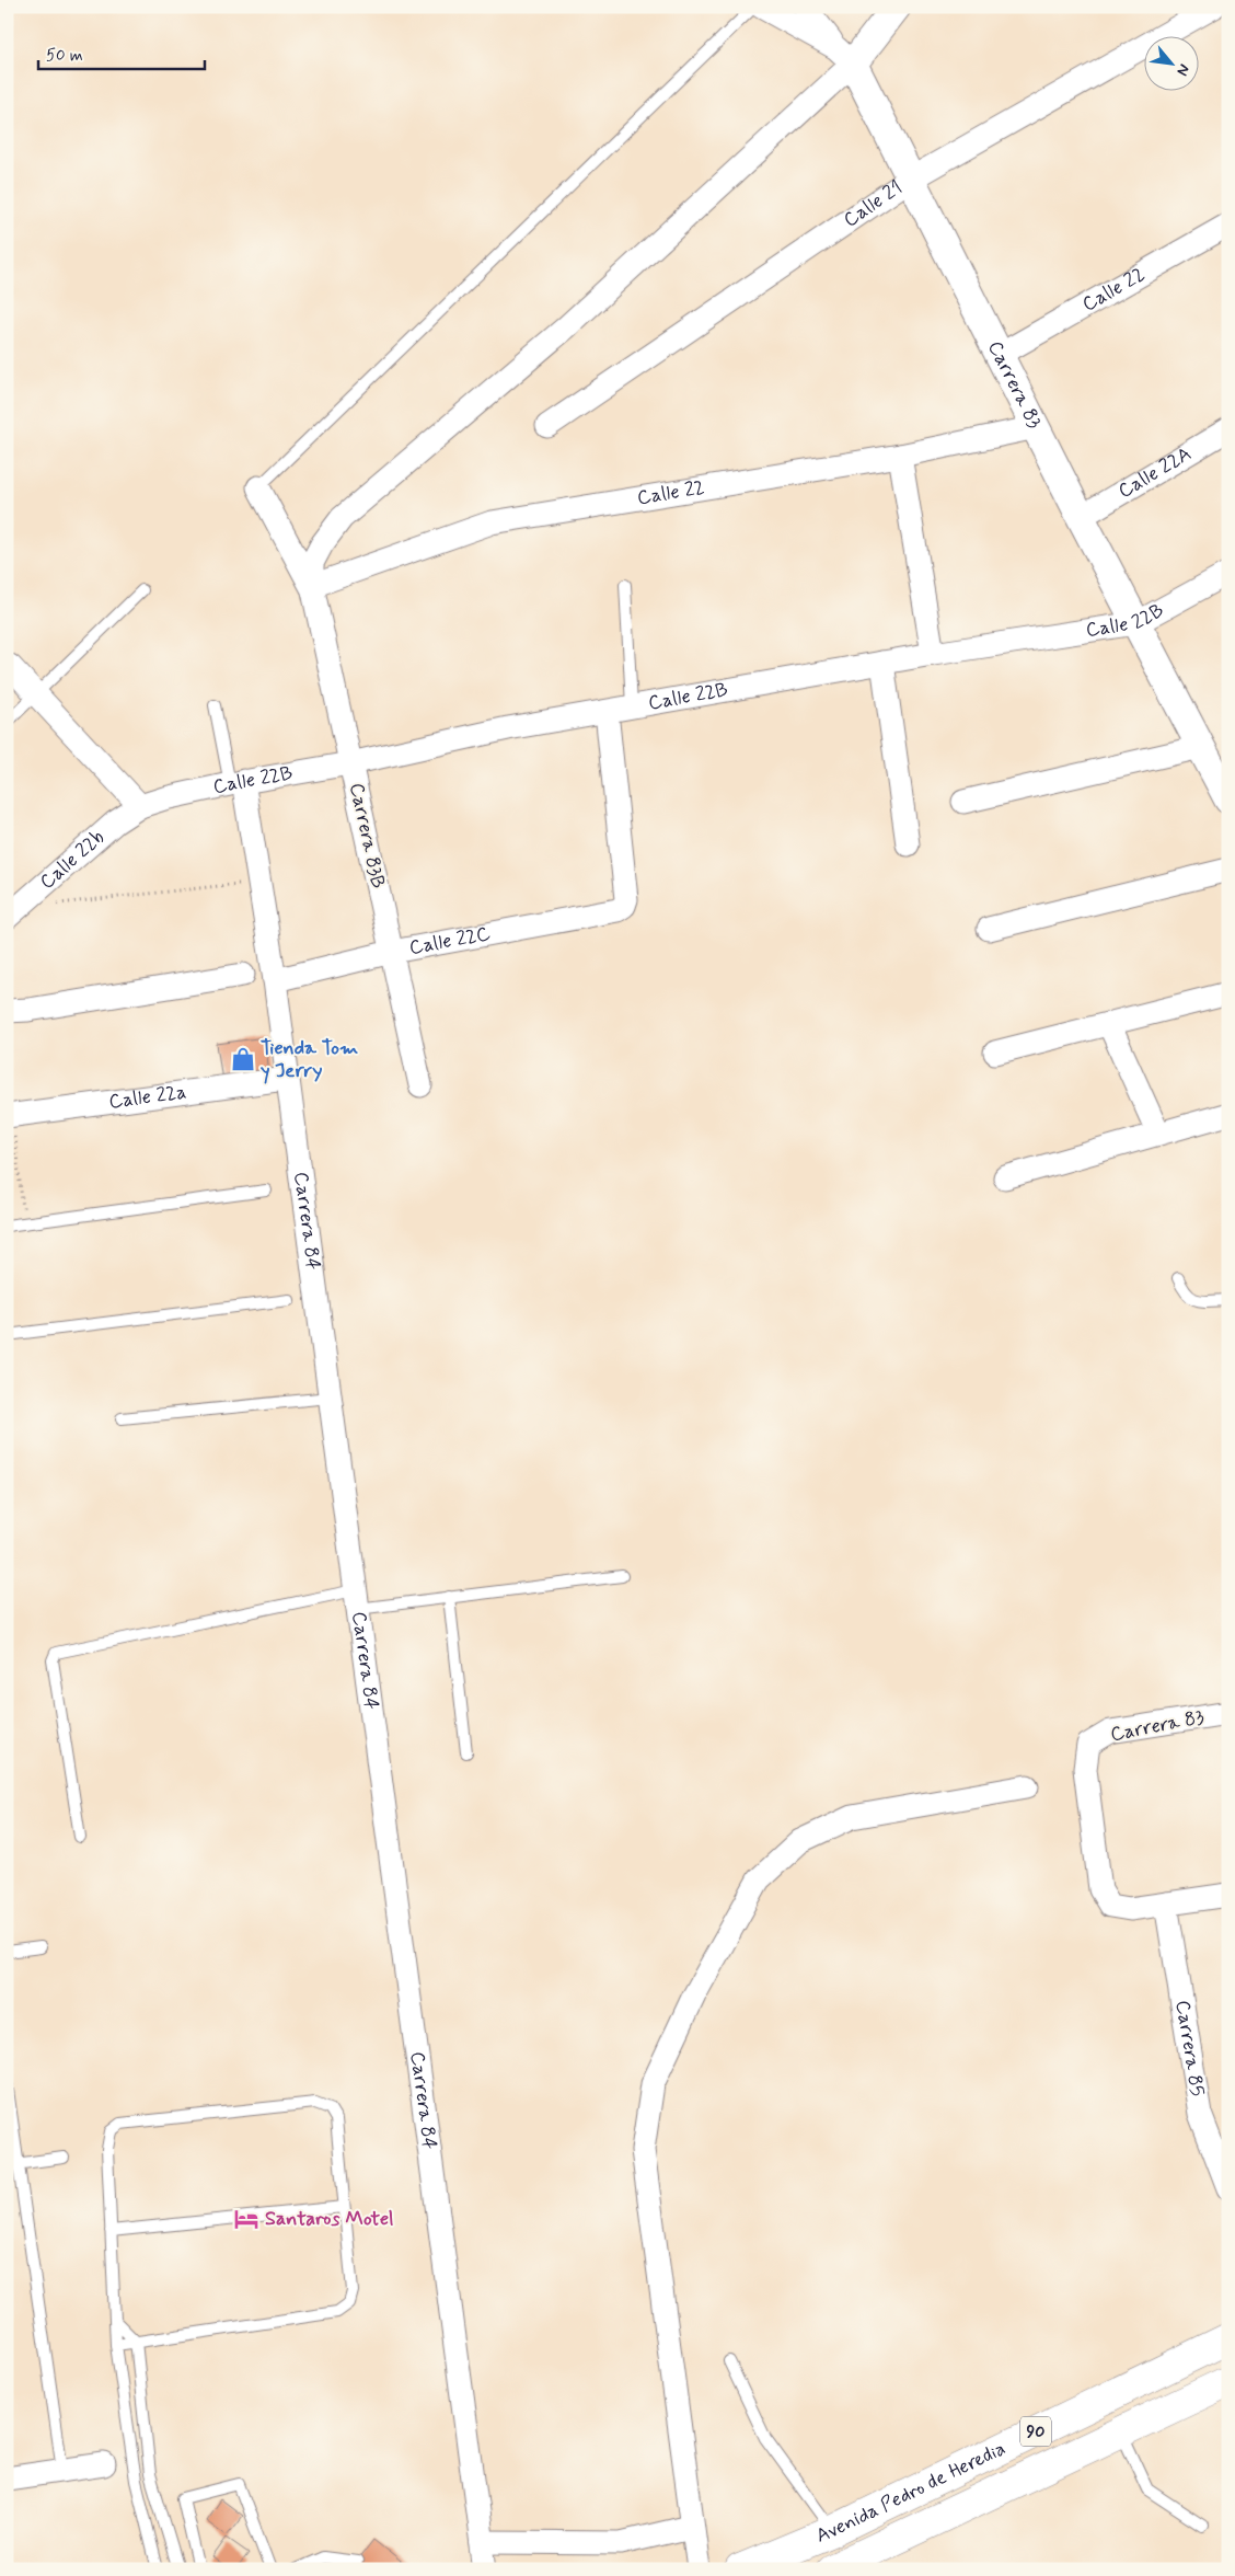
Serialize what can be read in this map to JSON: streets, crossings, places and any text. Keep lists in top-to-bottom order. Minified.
{"streets":{"highway":["90","Avenida Pedro de Heredia"],"street":["Calle 21","Calle 22","Carrera 83","Calle 22A","Calle 22B","Carrera 83B","Calle 22b","Calle 22C","Calle 22a","Carrera 84","Carrera 85"]},"crossings":[["Calle 21","Carrera 83"],["Calle 22","Carrera 83"],["Calle 22","Carrera 83B"],["Carrera 83","Calle 22A"],["Carrera 83","Calle 22B"],["Carrera 83","Carrera 85"],["Calle 22B","Carrera 83B"],["Calle 22B","Calle 22b"],["Calle 22B","Calle 22C"],["Calle 22B","Carrera 84"],["Carrera 83B","Calle 22C"],["Calle 22C","Carrera 84"],["Calle 22a","Carrera 84"]],"places":{"shop":["Tienda Tom y Jerry"],"hotel":["Santaros Motel"]},"scale_bar":"50 m","north":"bottom right"}
